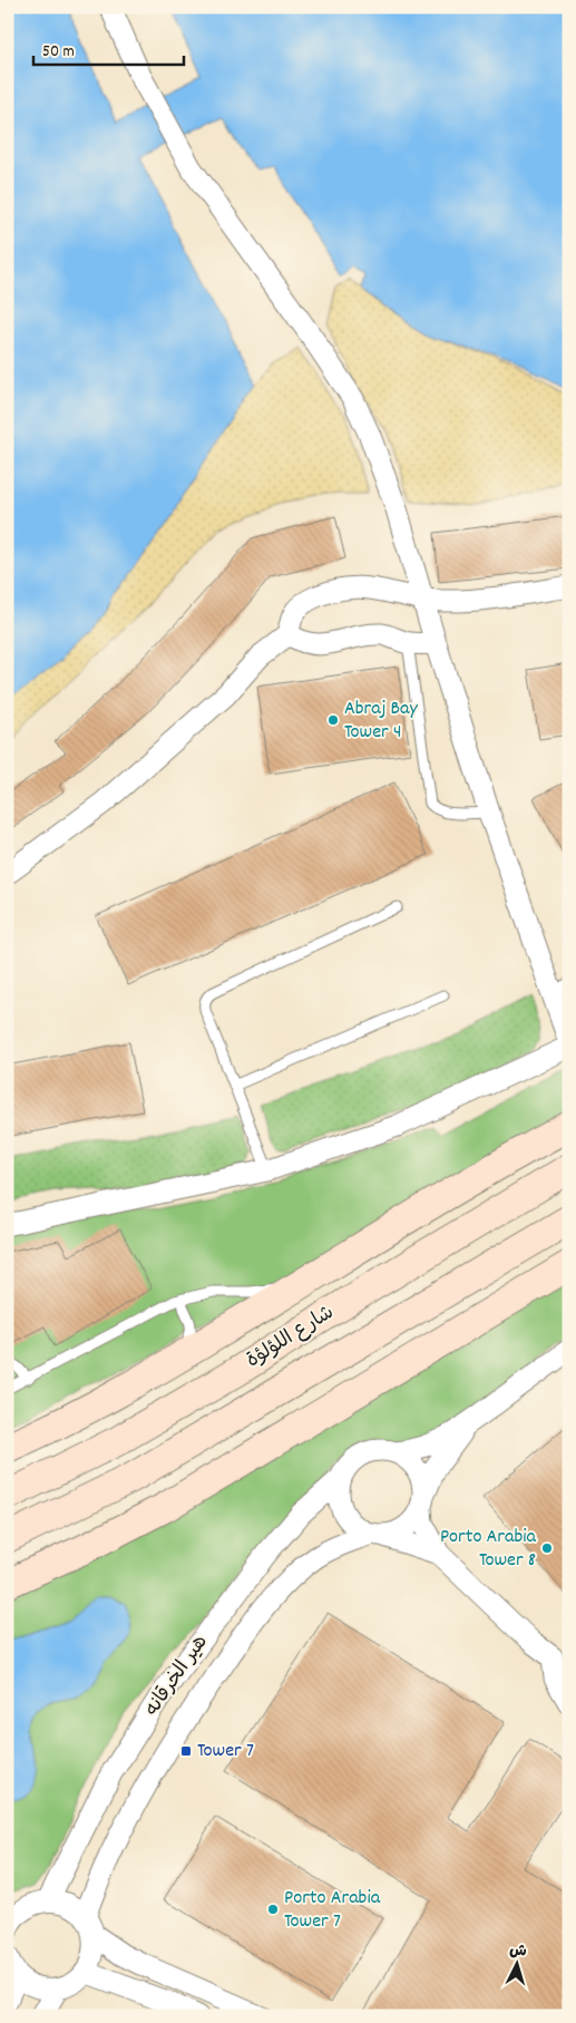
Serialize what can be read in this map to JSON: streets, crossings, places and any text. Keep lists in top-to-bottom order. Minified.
{"streets":{"main road":["شارع اللؤلؤة"],"street":["هير الخرقانه"]},"places":{"other":["Abraj Bay Tower 4","Porto Arabia Tower 8","Porto Arabia Tower 7"],"transit":["Tower 7"]},"scale_bar":"50 m","north":"top"}
